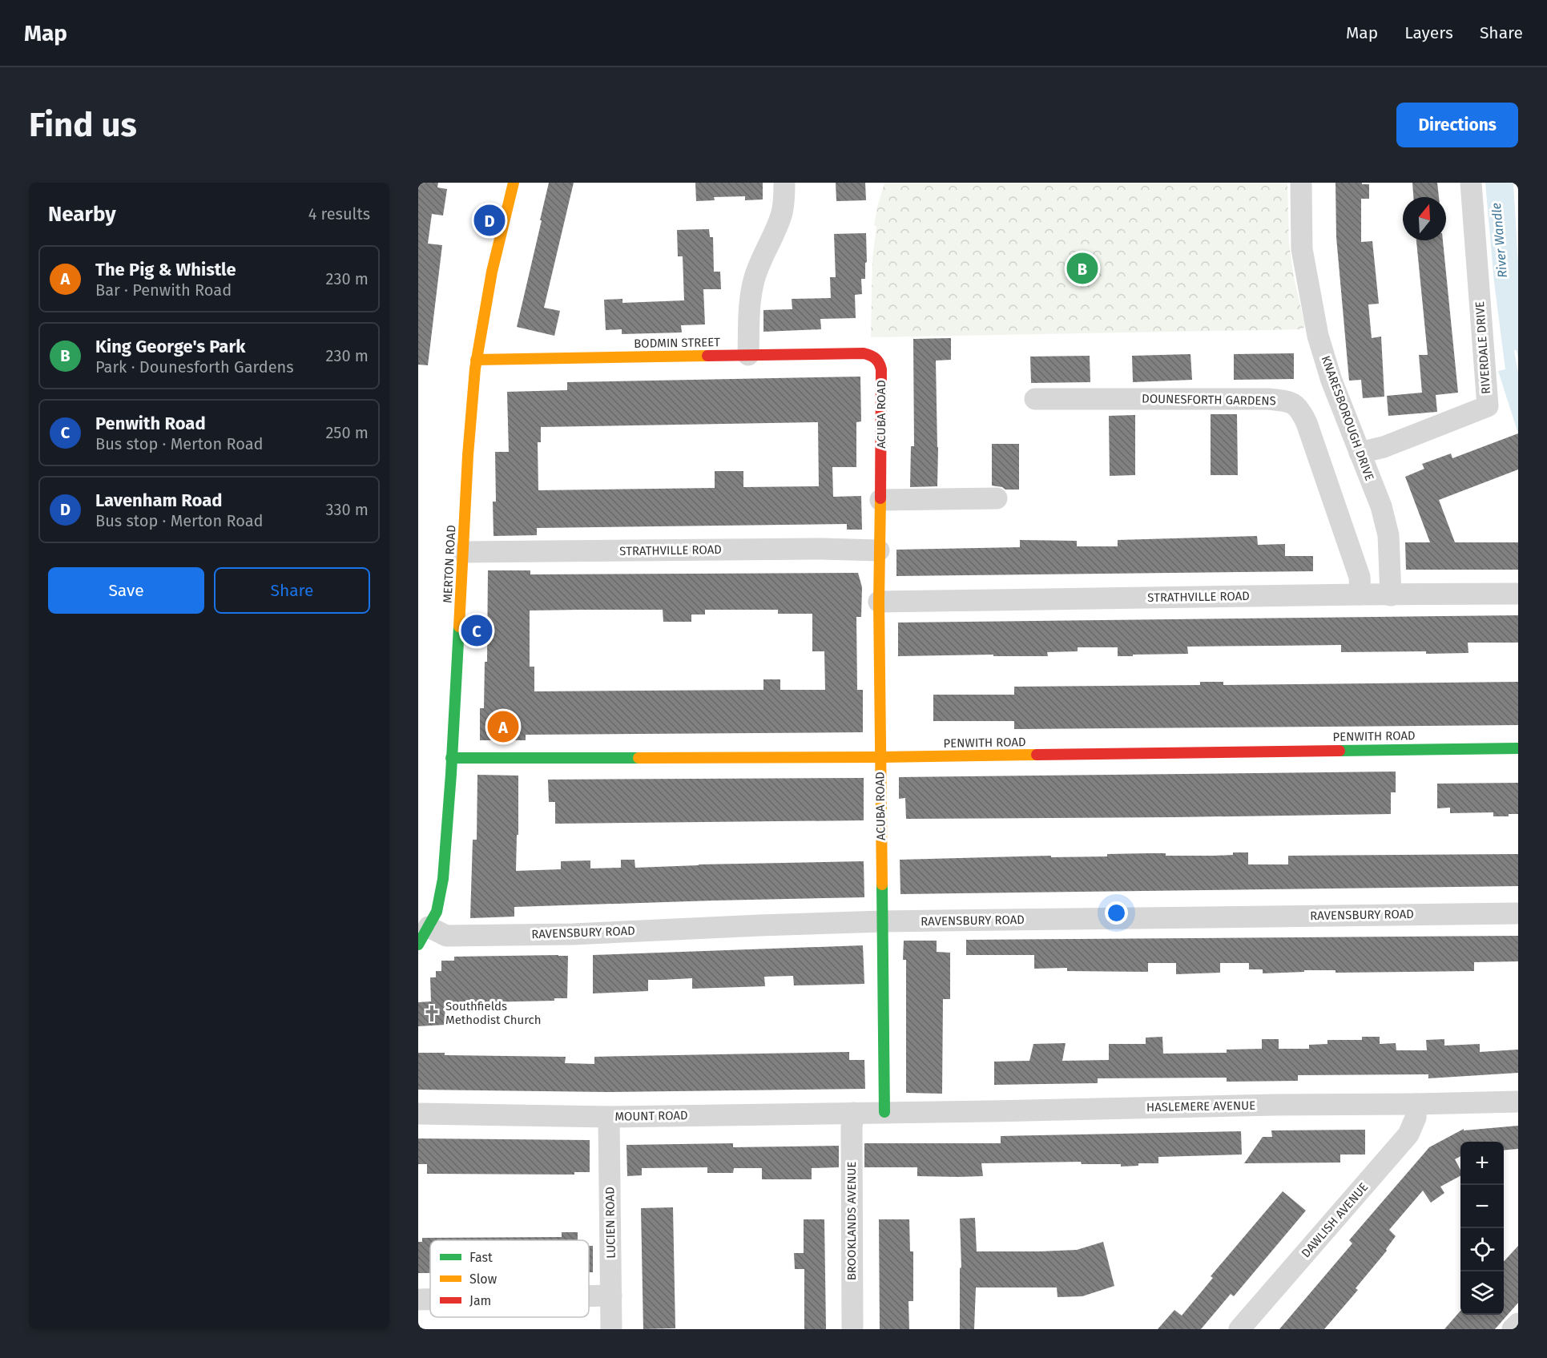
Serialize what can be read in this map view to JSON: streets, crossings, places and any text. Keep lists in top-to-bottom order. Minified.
{"streets":{"street":["BODMIN STREET","RIVERDALE DRIVE","DOUNESFORTH GARDENS","ACUBA ROAD","KNARESBOROUGH DRIVE","STRATHVILLE ROAD","MERTON ROAD","PENWITH ROAD","RAVENSBURY ROAD","HASLEMERE AVENUE","MOUNT ROAD","DAWLISH AVENUE","BROOKLANDS AVENUE","LUCIEN ROAD"]},"crossings":[["BODMIN STREET","ACUBA ROAD"],["BODMIN STREET","MERTON ROAD"],["RIVERDALE DRIVE","KNARESBOROUGH DRIVE"],["DOUNESFORTH GARDENS","STRATHVILLE ROAD"],["ACUBA ROAD","STRATHVILLE ROAD"],["ACUBA ROAD","PENWITH ROAD"],["ACUBA ROAD","RAVENSBURY ROAD"],["ACUBA ROAD","HASLEMERE AVENUE"],["ACUBA ROAD","MOUNT ROAD"],["KNARESBOROUGH DRIVE","STRATHVILLE ROAD"],["STRATHVILLE ROAD","MERTON ROAD"],["MERTON ROAD","PENWITH ROAD"],["MERTON ROAD","RAVENSBURY ROAD"],["HASLEMERE AVENUE","MOUNT ROAD"],["HASLEMERE AVENUE","DAWLISH AVENUE"],["MOUNT ROAD","BROOKLANDS AVENUE"],["MOUNT ROAD","LUCIEN ROAD"]],"water":["River Wandle"],"places":{"church":["Southfields Methodist Church"]},"legend":["Fast","Slow","Jam"],"north":"top","page":{"header":"Map","nav":["Map","Layers","Share"],"buttons":["Directions",["Save","Share"]],"title":"Find us","heading":["Nearby","4 results"],"pins":["D","B","C","A"],"list":[{"mark":"A","name":"The Pig & Whistle","note":"Bar · Penwith Road","value":"230 m"},{"mark":"B","name":"King George's Park","note":"Park · Dounesforth Gardens","value":"230 m"},{"mark":"C","name":"Penwith Road","note":"Bus stop · Merton Road","value":"250 m"},{"mark":"D","name":"Lavenham Road","note":"Bus stop · Merton Road","value":"330 m"}],"map_buttons":["+","−"]}}
